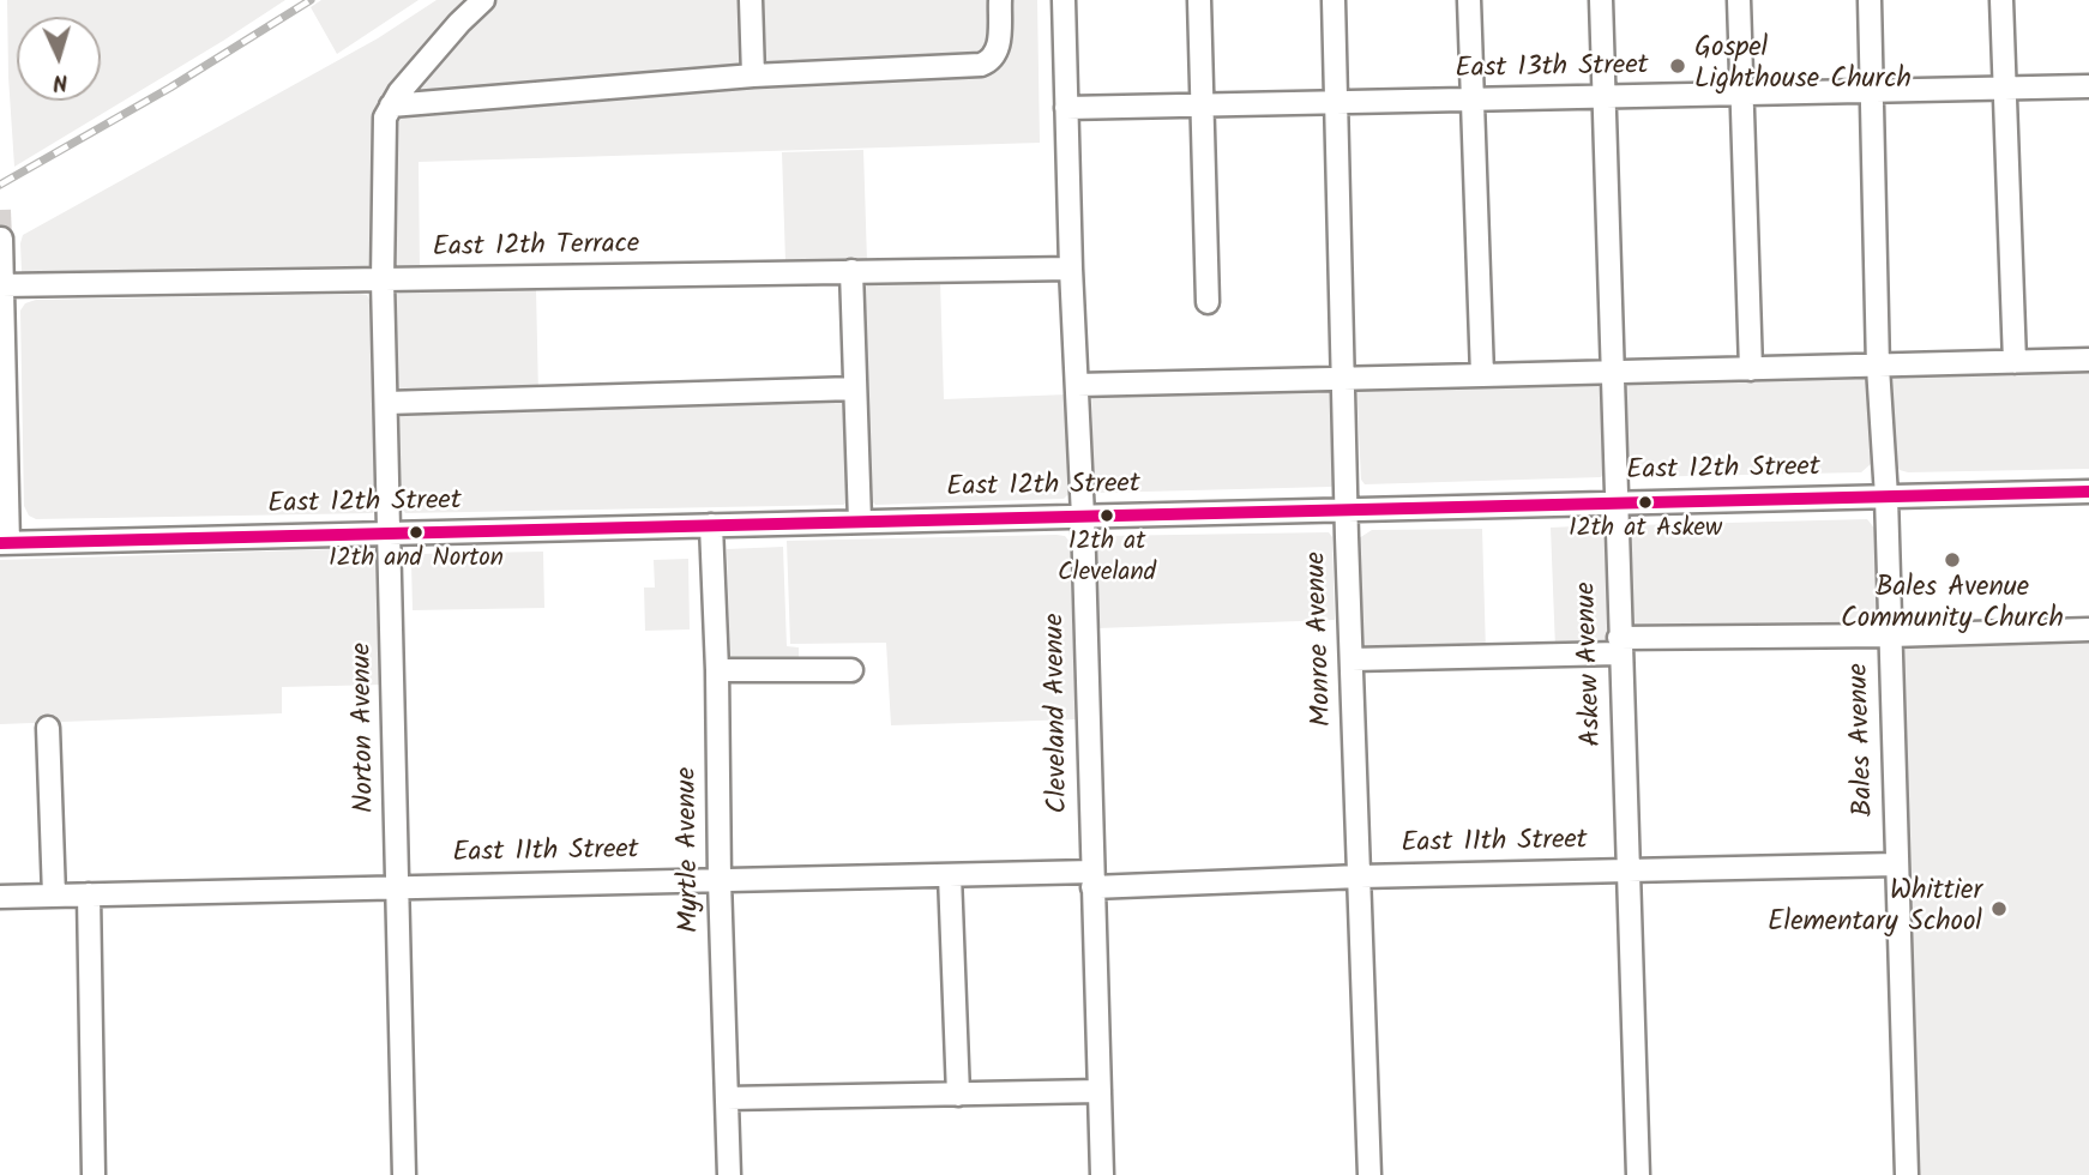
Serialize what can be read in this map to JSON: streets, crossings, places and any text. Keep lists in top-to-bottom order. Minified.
{"streets":{"street":["East 13th Street","East 12th Terrace","East 12th Street","Monroe Avenue","Askew Avenue","Cleveland Avenue","Norton Avenue","Bales Avenue","East 11th Street","Myrtle Avenue"]},"crossings":[["East 13th Street","Monroe Avenue"],["East 13th Street","Askew Avenue"],["East 13th Street","Cleveland Avenue"],["East 13th Street","Bales Avenue"],["East 12th Terrace","Cleveland Avenue"],["East 12th Terrace","Norton Avenue"],["East 12th Street","Monroe Avenue"],["East 12th Street","Askew Avenue"],["East 12th Street","Cleveland Avenue"],["East 12th Street","Norton Avenue"],["East 12th Street","Bales Avenue"],["East 12th Street","Myrtle Avenue"],["Monroe Avenue","East 11th Street"],["Askew Avenue","East 11th Street"],["Cleveland Avenue","East 11th Street"],["Norton Avenue","East 11th Street"],["Bales Avenue","East 11th Street"],["East 11th Street","Myrtle Avenue"]],"places":["Gospel Lighthouse Church","12th at Askew","12th at Cleveland","12th and Norton","Bales Avenue Community Church","Whittier Elementary School"],"north":"bottom"}
